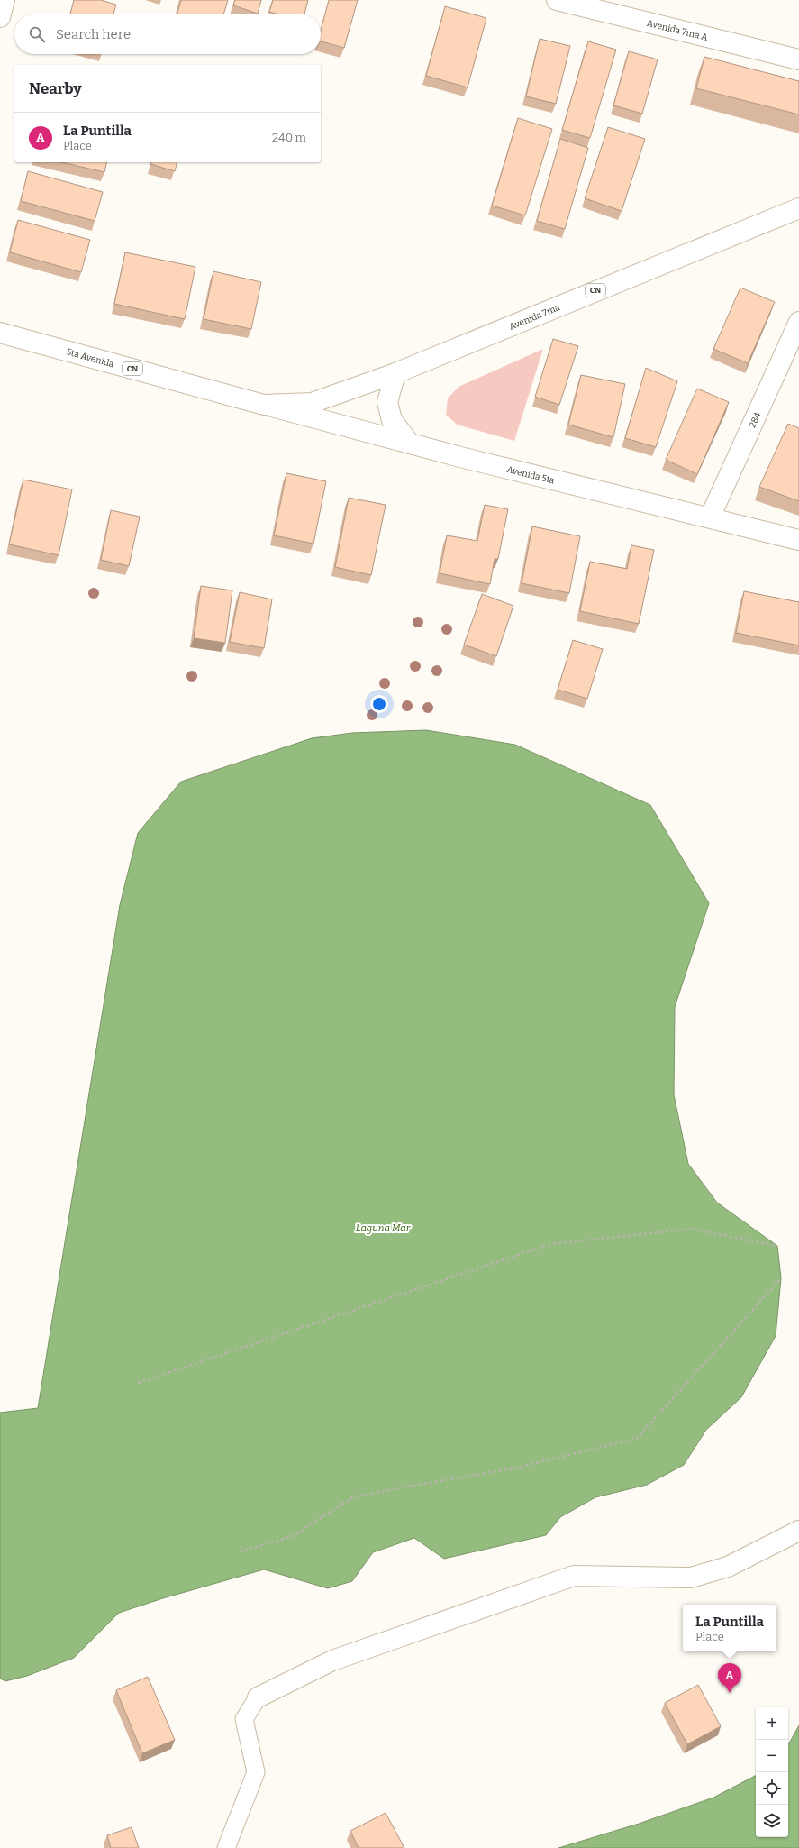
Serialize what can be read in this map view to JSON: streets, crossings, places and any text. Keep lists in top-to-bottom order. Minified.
{"streets":{"main road":["Avenida 7ma A","CN","Avenida 7ma","5ta Avenida","284","Avenida 5ta"]},"crossings":[["Avenida 7ma","5ta Avenida"],["Avenida 7ma","Avenida 5ta"],["5ta Avenida","Avenida 5ta"],["284","Avenida 5ta"]],"water":["Laguna Mar"],"page":{"search":"Search here","heading":"Nearby","list":[{"mark":"A","name":"La Puntilla","note":"Place","value":"240 m"}],"popup":["La Puntilla","Place"],"pins":"A","map_buttons":["+","−"]}}
